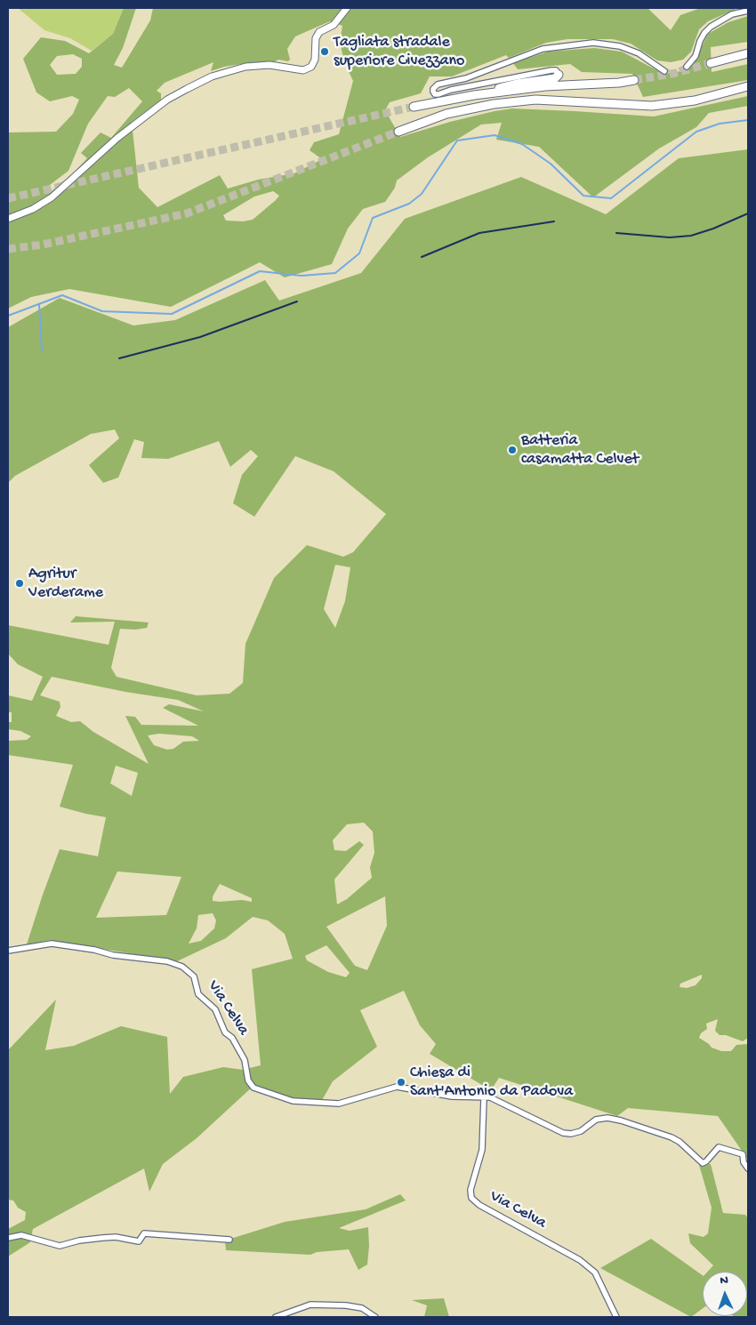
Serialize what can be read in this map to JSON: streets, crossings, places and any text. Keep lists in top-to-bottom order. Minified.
{"streets":{"street":["Via Celva"]},"places":["Tagliata stradale superiore Civezzano","Batteria casamatta Celvet","Agritur Verderame","Chiesa di Sant'Antonio da Padova"],"north":"top"}
